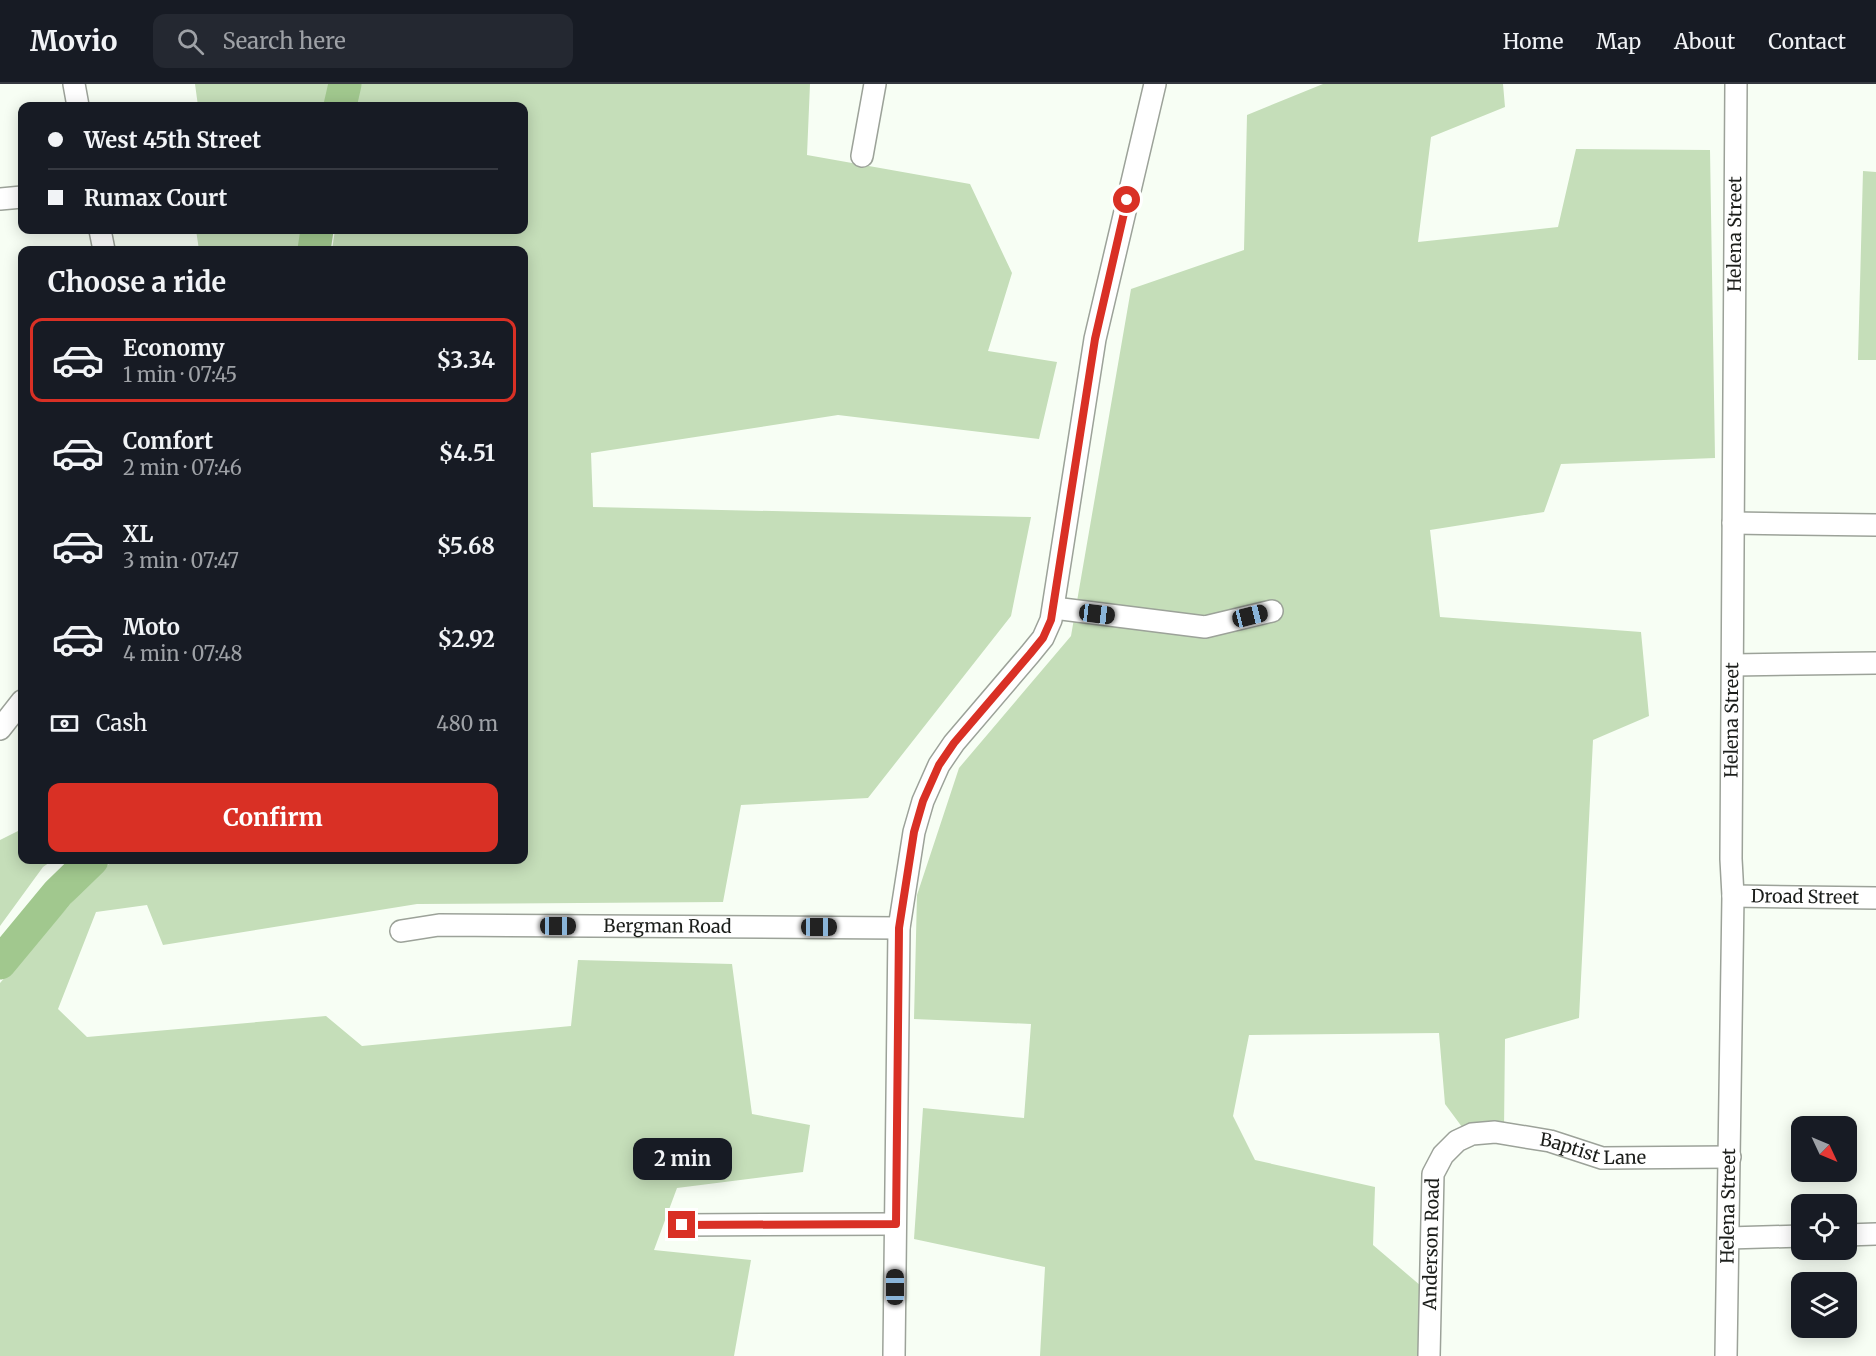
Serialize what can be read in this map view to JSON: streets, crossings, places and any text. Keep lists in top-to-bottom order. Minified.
{"streets":{"street":["Helena Street","Droad Street","Bergman Road","Baptist Lane","Anderson Road"]},"crossings":[["Helena Street","Droad Street"],["Helena Street","Baptist Lane"],["Baptist Lane","Anderson Road"]],"north":"bottom right","page":{"header":"Movio","search":"Search here","nav":["Home","Map","About","Contact"],"banner":["West 45th Street","Rumax Court"],"heading":"Choose a ride","list":[{"name":"Economy","note":"1 min · 07:45","value":"$3.34"},{"name":"Comfort","note":"2 min · 07:46","value":"$4.51"},{"name":"XL","note":"3 min · 07:47","value":"$5.68"},{"name":"Moto","note":"4 min · 07:48","value":"$2.92"}],"pay":["Cash","480 m"],"buttons":"Confirm","bubble":"2 min"}}
